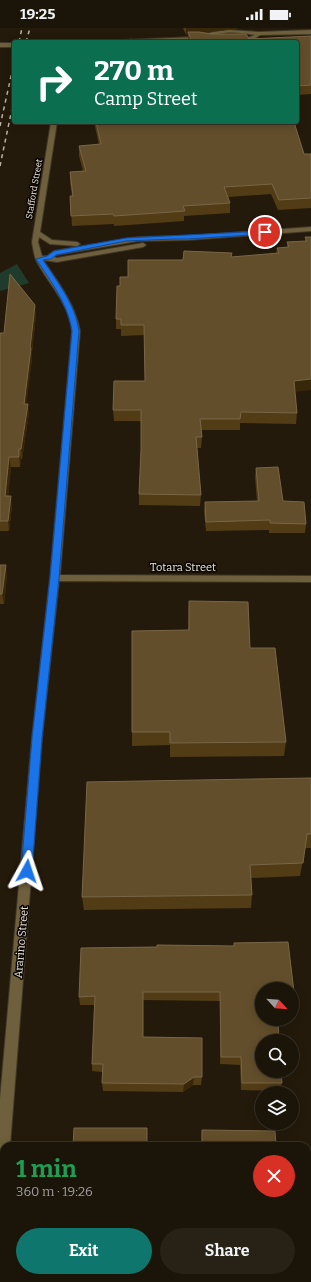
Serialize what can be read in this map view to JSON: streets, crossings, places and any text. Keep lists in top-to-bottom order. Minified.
{"streets":{"street":["Stafford Street","Totara Street","Ararino Street"]},"crossings":[["Stafford Street","Ararino Street"],["Totara Street","Ararino Street"]],"north":"bottom right","page":{"status":"19:25","turn":["270 m","Camp Street"],"heading":["1 min","360 m · 19:26"],"buttons":["Exit","Share"]}}
